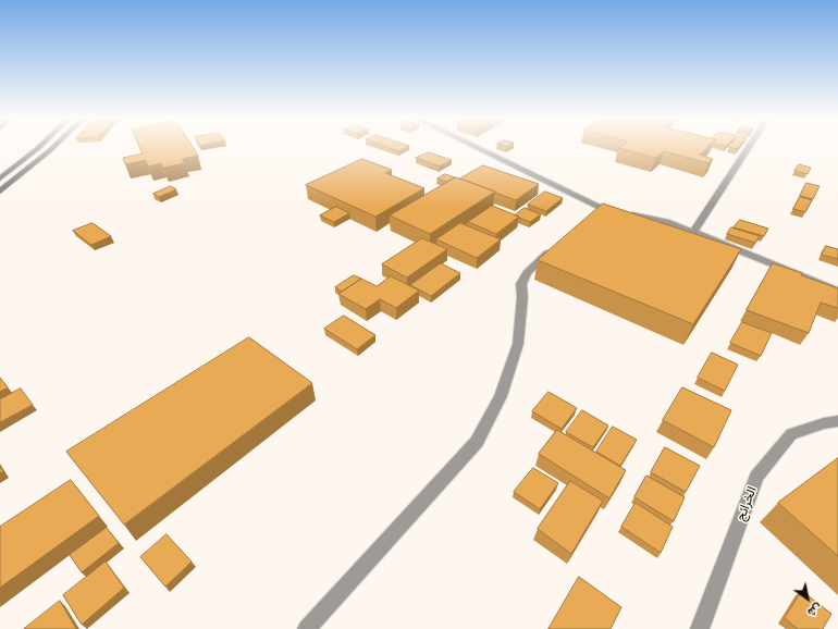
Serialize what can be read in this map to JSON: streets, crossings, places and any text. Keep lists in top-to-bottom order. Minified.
{"streets":{"street":["الخرائج"]},"north":"bottom right"}
